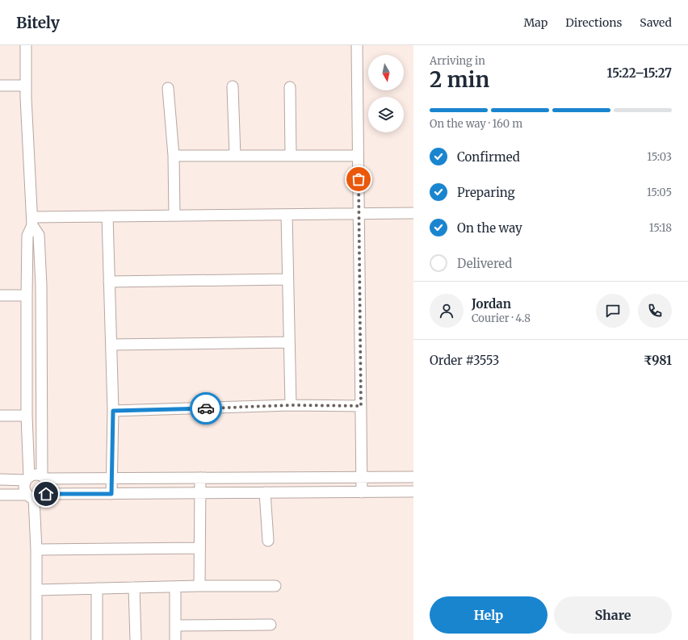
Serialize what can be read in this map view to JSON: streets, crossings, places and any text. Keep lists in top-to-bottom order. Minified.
{"north":"bottom","page":{"header":"Bitely","nav":["Map","Directions","Saved"],"heading":["2 min","Arriving in","15:22–15:27"],"panel":["Jordan","Courier · 4.8","Order #3553","₹981"],"bar":"On the way · 160 m","list":[["Confirmed","15:03"],["Preparing","15:05"],["On the way","15:18"],"Delivered"],"buttons":["Help","Share"]}}
